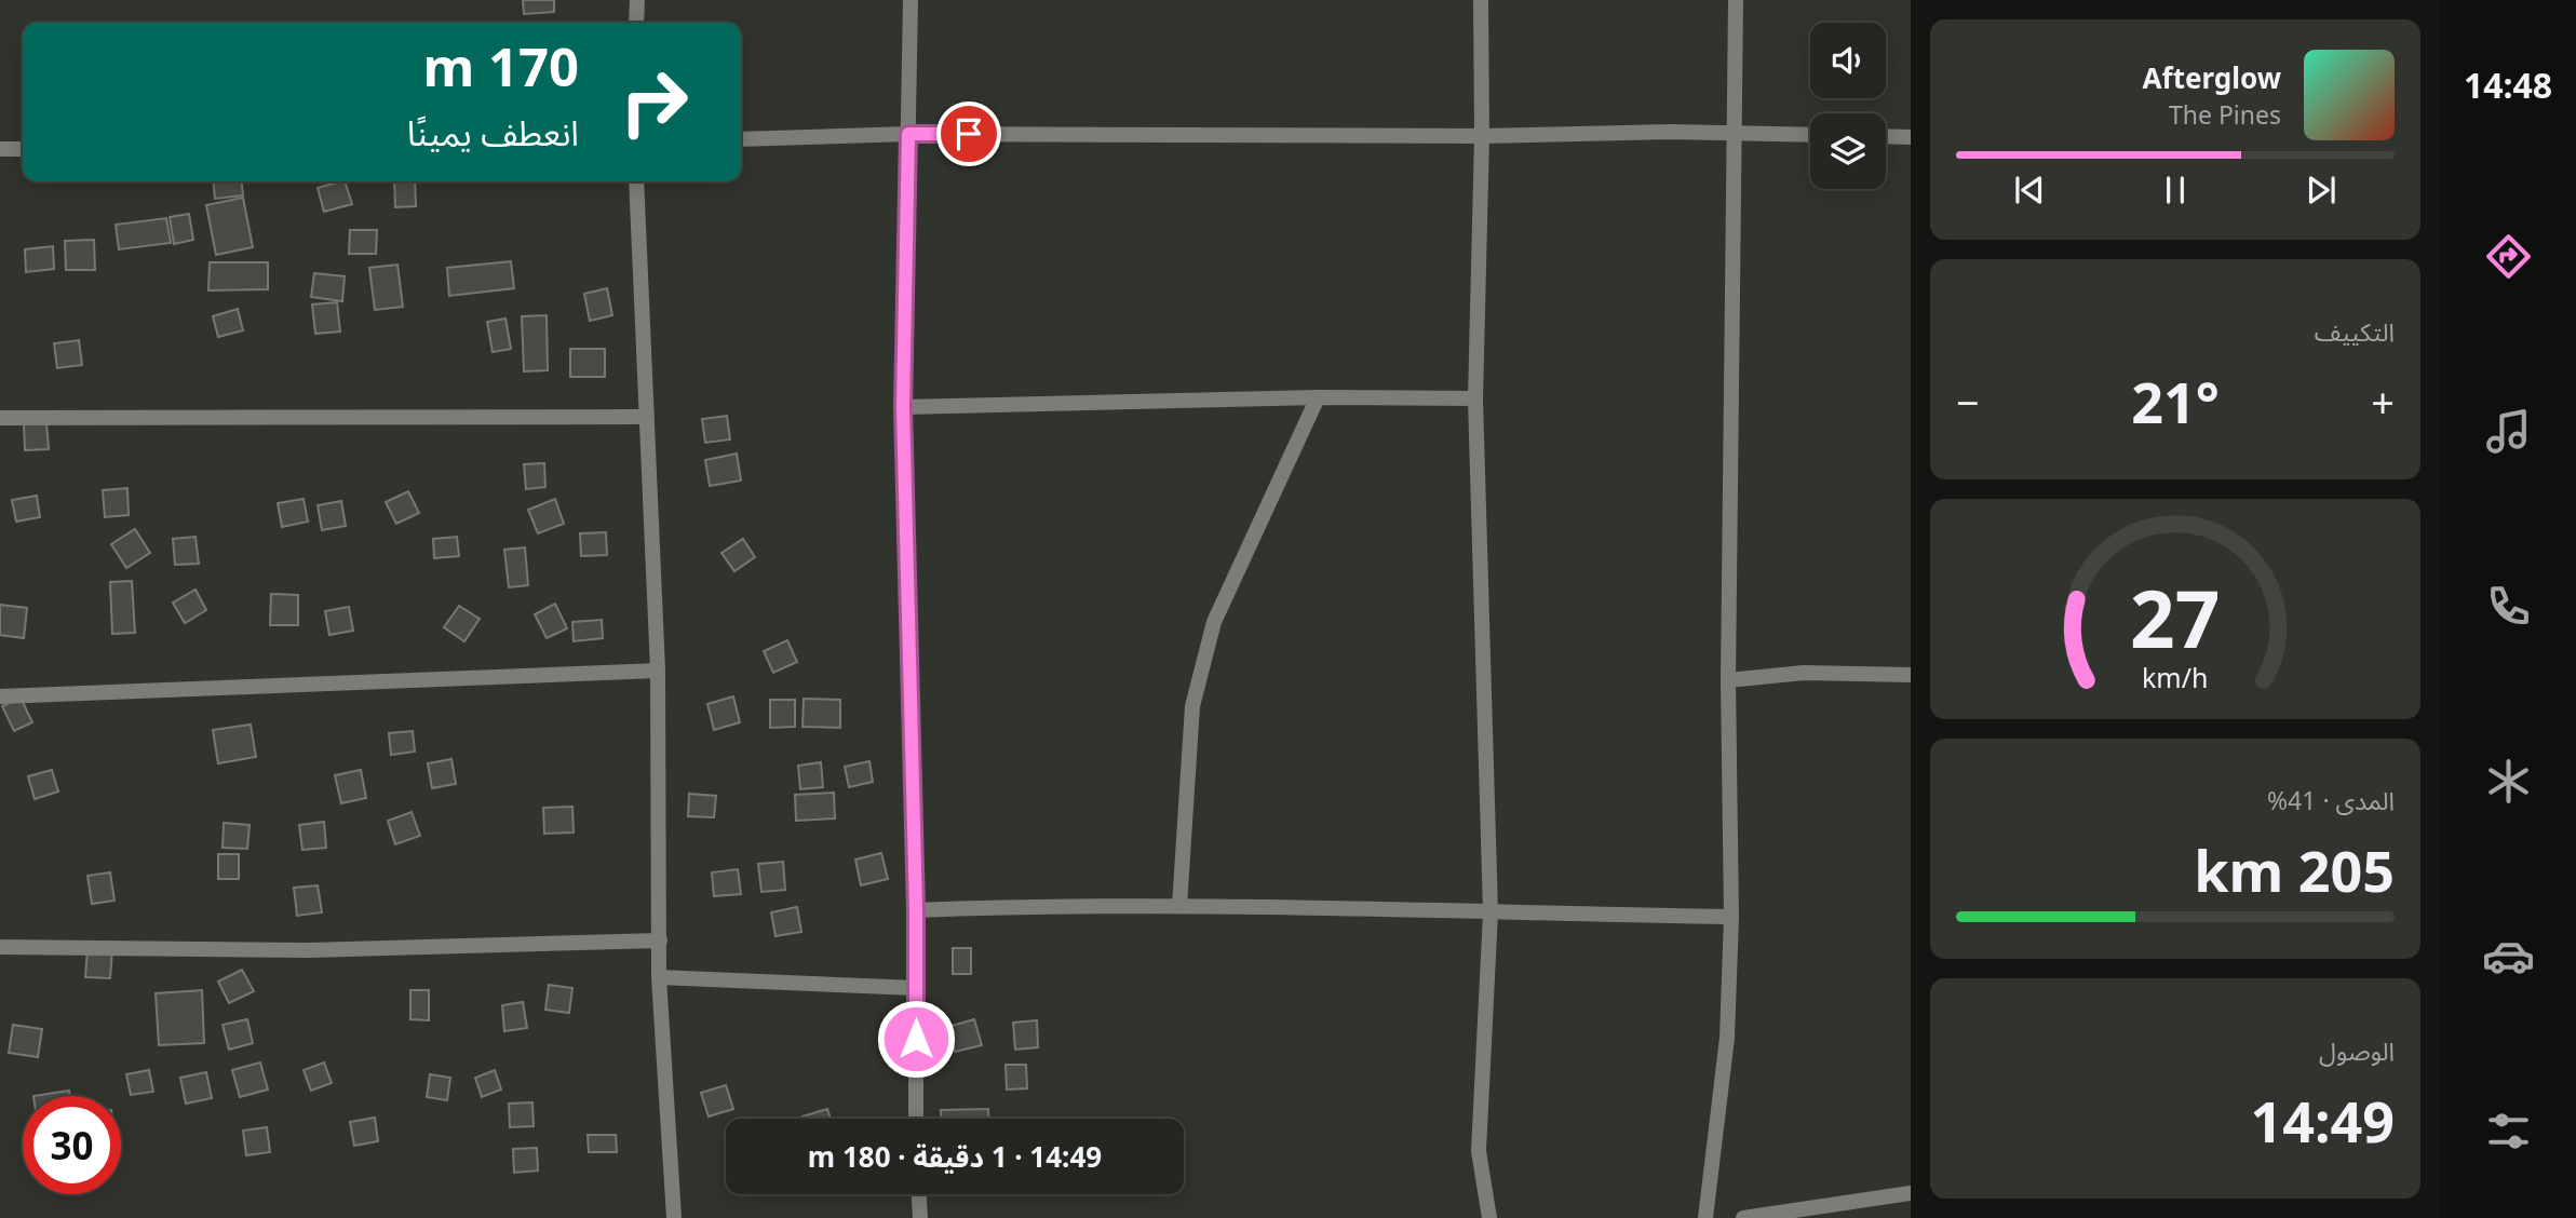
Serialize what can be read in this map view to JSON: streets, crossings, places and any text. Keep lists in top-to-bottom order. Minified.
{"page":{"tabs":"14:48","turn":["170 m","انعطف يمينًا"],"song":["Afterglow","The Pines"],"tile":["التكييف",["المدى · 41%","205 km"],["الوصول","14:49"]],"heat":["−","21°","+"],"limit":"30","trip":"14:49 · 1 دقيقة · 180 m","gauge":["27","km/h"]}}
